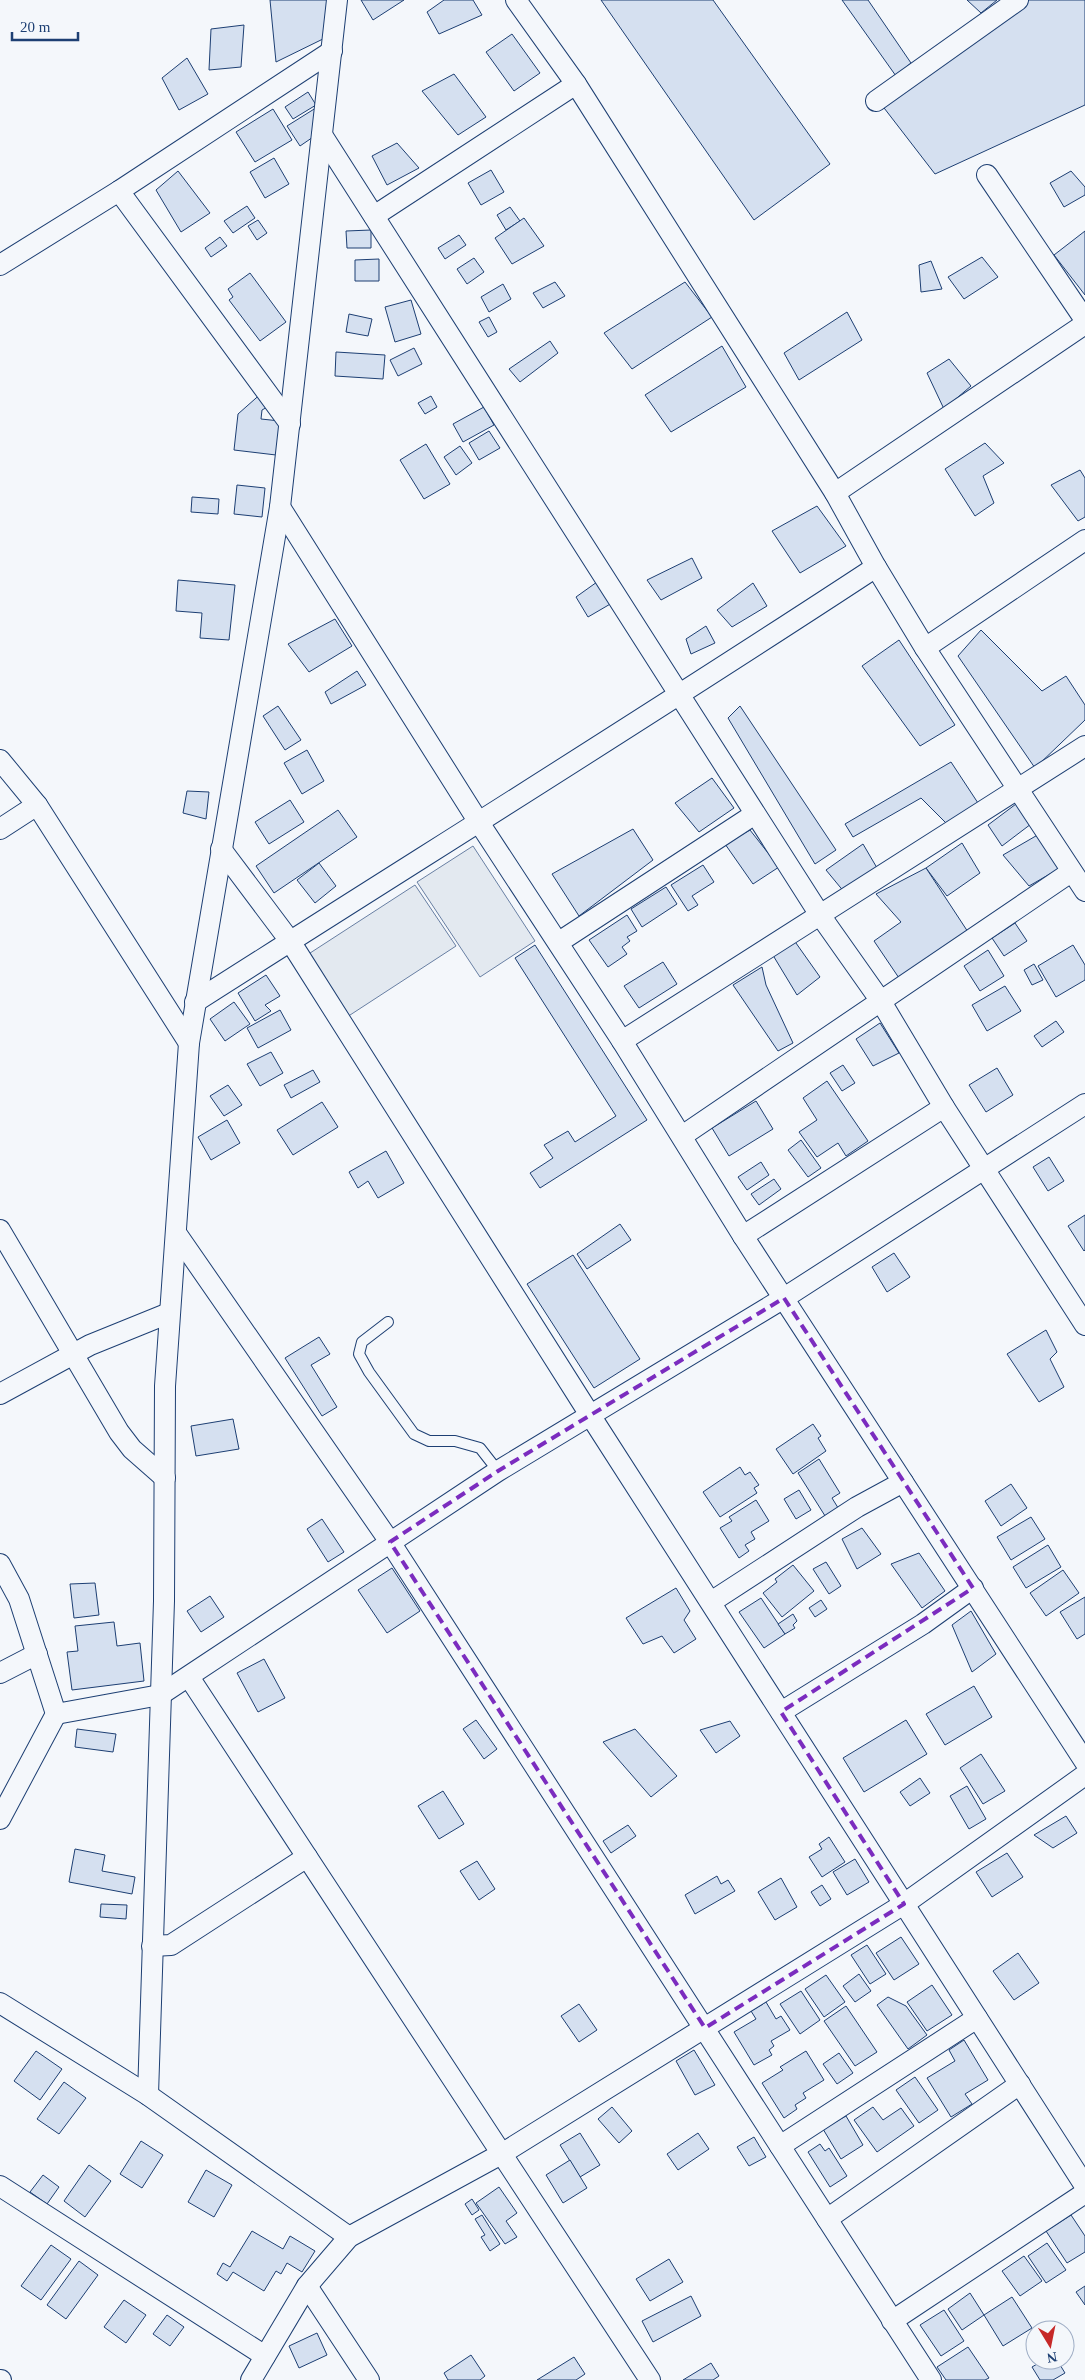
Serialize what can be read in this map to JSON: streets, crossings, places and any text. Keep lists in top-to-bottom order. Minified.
{"scale_bar":"20 m","north":"bottom"}
